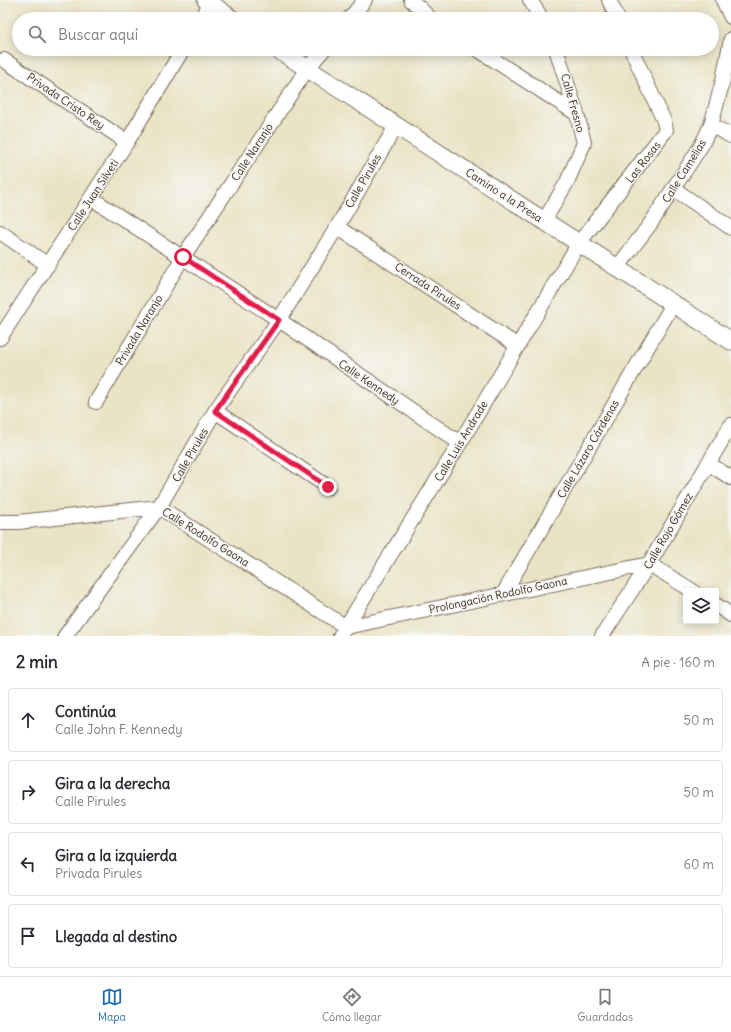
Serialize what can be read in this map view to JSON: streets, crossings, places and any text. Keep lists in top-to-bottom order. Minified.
{"streets":{"street":["Privada Cristo Rey","Calle Fresno","Calle Naranjo","Las Rosas","Calle Camelias","Calle Pirules","Calle Juan Silveti","Camino a la Presa","Cerrada Pirules","Privada Naranjo","Calle Kennedy","Calle Luis Andrade","Calle Lázaro Cárdenas","Calle Rojo Gómez","Calle Rodolfo Gaona","Prolongación Rodolfo Gaona"]},"crossings":[["Privada Cristo Rey","Calle Juan Silveti"],["Calle Fresno","Camino a la Presa"],["Calle Naranjo","Camino a la Presa"],["Calle Naranjo","Privada Naranjo"],["Calle Naranjo","Calle Kennedy"],["Las Rosas","Camino a la Presa"],["Las Rosas","Calle Luis Andrade"],["Calle Camelias","Camino a la Presa"],["Calle Pirules","Camino a la Presa"],["Calle Pirules","Cerrada Pirules"],["Calle Pirules","Calle Kennedy"],["Calle Pirules","Calle Rodolfo Gaona"],["Calle Juan Silveti","Calle Kennedy"],["Camino a la Presa","Calle Luis Andrade"],["Camino a la Presa","Calle Lázaro Cárdenas"],["Cerrada Pirules","Calle Luis Andrade"],["Privada Naranjo","Calle Kennedy"],["Calle Kennedy","Calle Luis Andrade"],["Calle Luis Andrade","Calle Rodolfo Gaona"],["Calle Luis Andrade","Prolongación Rodolfo Gaona"],["Calle Lázaro Cárdenas","Prolongación Rodolfo Gaona"],["Calle Rojo Gómez","Prolongación Rodolfo Gaona"],["Calle Rodolfo Gaona","Prolongación Rodolfo Gaona"]],"page":{"search":"Buscar aquí","heading":["2 min","A pie · 160 m"],"list":[["Continúa","Calle John F. Kennedy","50 m"],["Gira a la derecha","Calle Pirules","50 m"],["Gira a la izquierda","Privada Pirules","60 m"],"Llegada al destino"],"nav":["Mapa","Cómo llegar","Guardados"]}}
